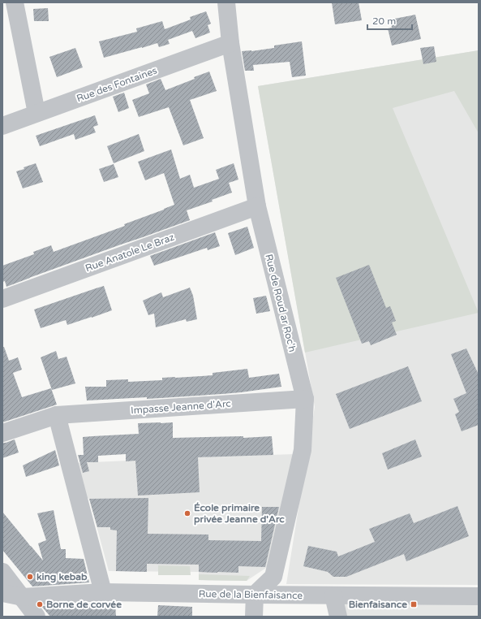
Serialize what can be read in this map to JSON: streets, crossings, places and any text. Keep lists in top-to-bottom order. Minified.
{"streets":{"street":["Rue des Fontaines","Rue Anatole Le Braz","Rue de Roud ar Roc'h","Impasse Jeanne d'Arc","Rue de la Bienfaisance"]},"crossings":[["Rue des Fontaines","Rue de Roud ar Roc'h"],["Rue Anatole Le Braz","Rue de Roud ar Roc'h"],["Rue de Roud ar Roc'h","Impasse Jeanne d'Arc"],["Rue de Roud ar Roc'h","Rue de la Bienfaisance"]],"places":{"other":["École primaire privée Jeanne d'Arc","king kebab","Borne de corvée"],"transit":["Bienfaisance"]},"scale_bar":"20 m"}
